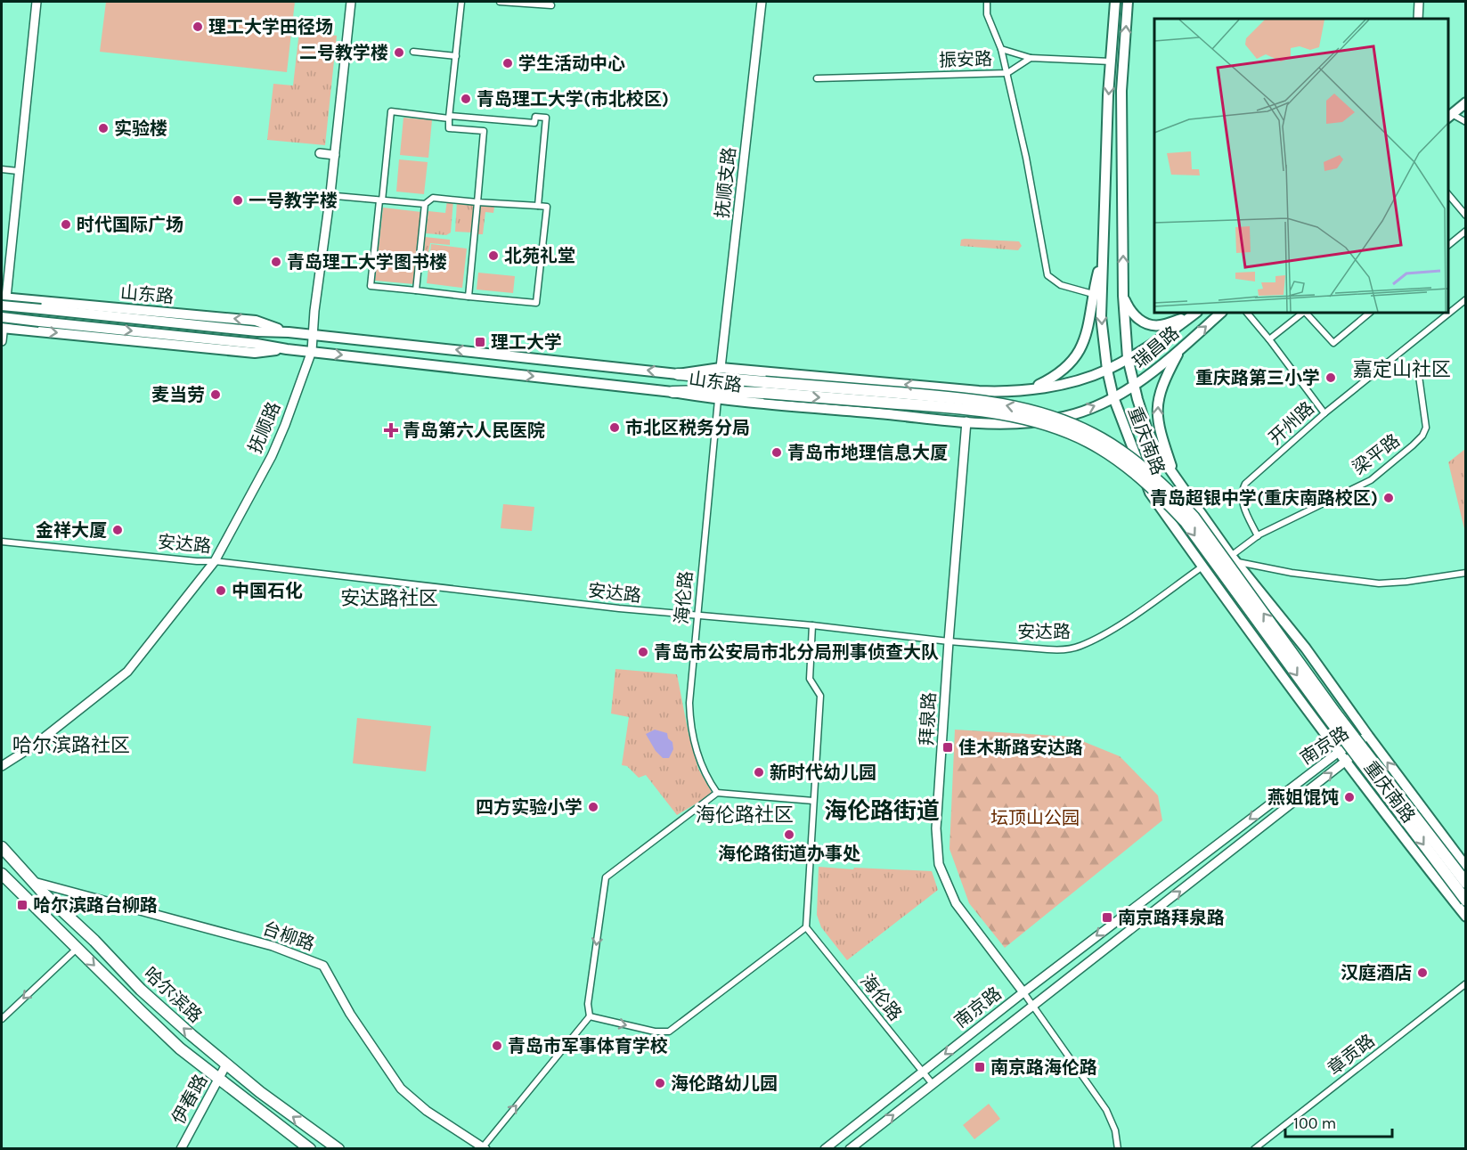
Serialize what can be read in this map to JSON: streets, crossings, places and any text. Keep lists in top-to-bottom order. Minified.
{"streets":{"highway":["哈尔滨路"],"main road":["抚顺支路","山东路","瑞昌路","抚顺路","重庆南路","拜泉路","南京路","台柳路","伊春路"],"street":["振安路","开州路","梁平路","安达路","海伦路","章贡路"]},"crossings":[["抚顺支路","山东路"],["山东路","瑞昌路"],["山东路","抚顺路"],["山东路","重庆南路"],["山东路","海伦路"],["山东路","拜泉路"],["瑞昌路","重庆南路"],["开州路","梁平路"],["抚顺路","安达路"],["重庆南路","梁平路"],["重庆南路","安达路"],["重庆南路","南京路"],["安达路","海伦路"],["安达路","拜泉路"],["海伦路","南京路"],["拜泉路","南京路"],["台柳路","哈尔滨路"],["哈尔滨路","伊春路"]],"districts":["嘉定山社区","安达路社区","哈尔滨路社区","海伦路街道","海伦路社区"],"parks":["坛顶山公园"],"places":{"other":["理工大学田径场","二号教学楼","学生活动中心","青岛理工大学(市北校区)","实验楼","一号教学楼","时代国际广场","北苑礼堂","青岛理工大学图书楼","重庆路第三小学","麦当劳","市北区税务分局","青岛市地理信息大厦","青岛超银中学(重庆南路校区)","金祥大厦","中国石化","青岛市公安局市北分局刑事侦查大队","新时代幼儿园","燕姐馄饨","四方实验小学","海伦路街道办事处","汉庭酒店","青岛市军事体育学校","海伦路幼儿园"],"transit":["理工大学","佳木斯路安达路","哈尔滨路台柳路","南京路拜泉路","南京路海伦路"],"health":["青岛第六人民医院"]},"scale_bar":"100 m"}
